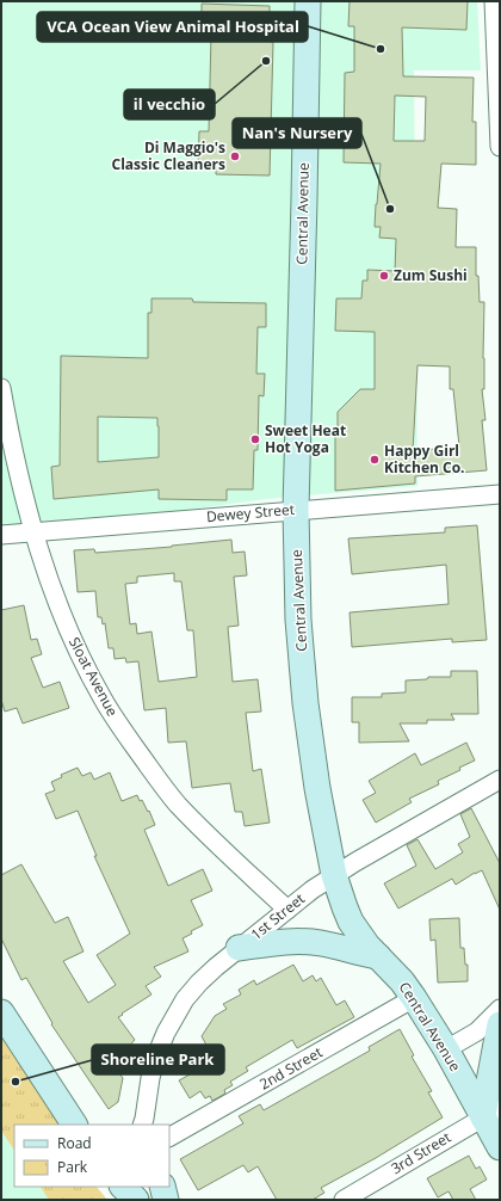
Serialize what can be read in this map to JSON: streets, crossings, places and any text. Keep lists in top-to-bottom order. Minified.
{"streets":{"street":["Central Avenue","Dewey Street","Sloat Avenue","1st Street","2nd Street","3rd Street"]},"crossings":[["Central Avenue","Dewey Street"],["Central Avenue","1st Street"],["Central Avenue","2nd Street"],["Central Avenue","3rd Street"],["Dewey Street","Sloat Avenue"],["Sloat Avenue","1st Street"]],"places":["VCA Ocean View Animal Hospital","il vecchio","Di Maggio's Classic Cleaners","Nan's Nursery","Zum Sushi","Sweet Heat Hot Yoga","Happy Girl Kitchen Co.","Shoreline Park"],"legend":["Road","Park"]}
